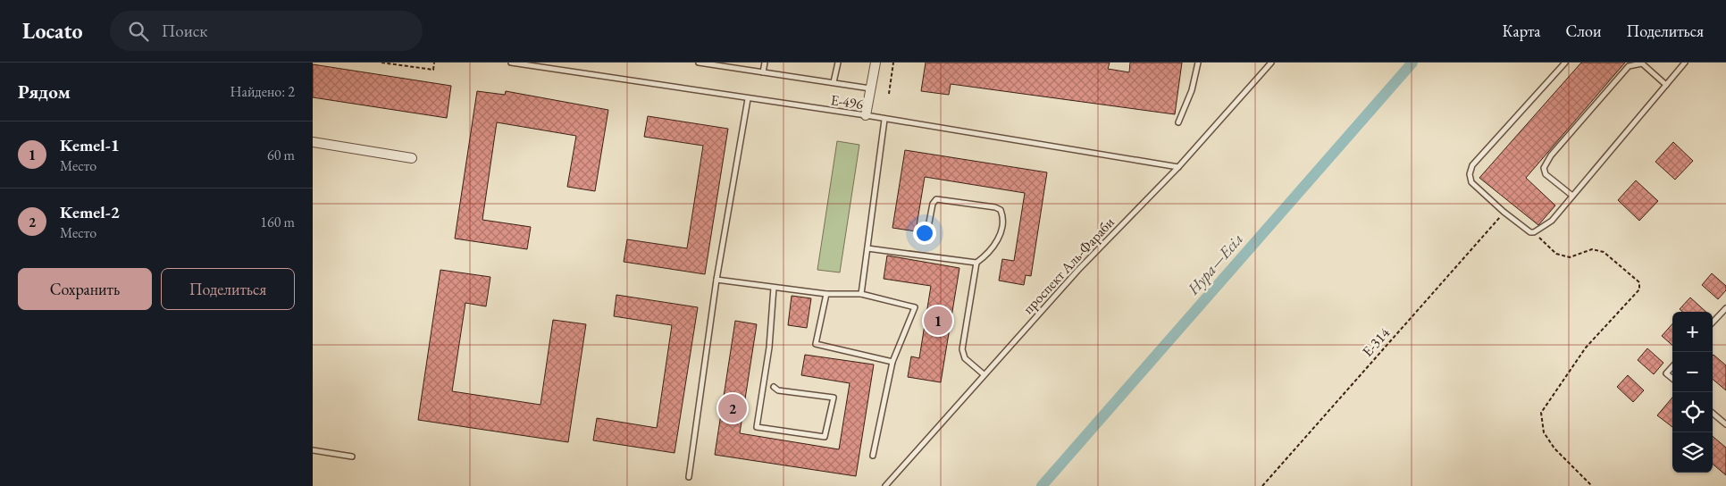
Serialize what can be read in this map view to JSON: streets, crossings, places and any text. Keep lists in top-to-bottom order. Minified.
{"streets":{"lane":["E-496","проспект Аль-Фараби"],"path":["E-314"]},"crossings":[["E-496","проспект Аль-Фараби"]],"water":["Нура—Есіл"],"page":{"header":"Locato","search":"Поиск","nav":["Карта","Слои","Поделиться"],"heading":["Рядом","Найдено: 2"],"list":[{"mark":"1","name":"Kemel-1","note":"Место","value":"60 m"},{"mark":"2","name":"Kemel-2","note":"Место","value":"160 m"}],"buttons":["Сохранить","Поделиться"],"pins":["1","2"],"map_buttons":["+","−"]}}
